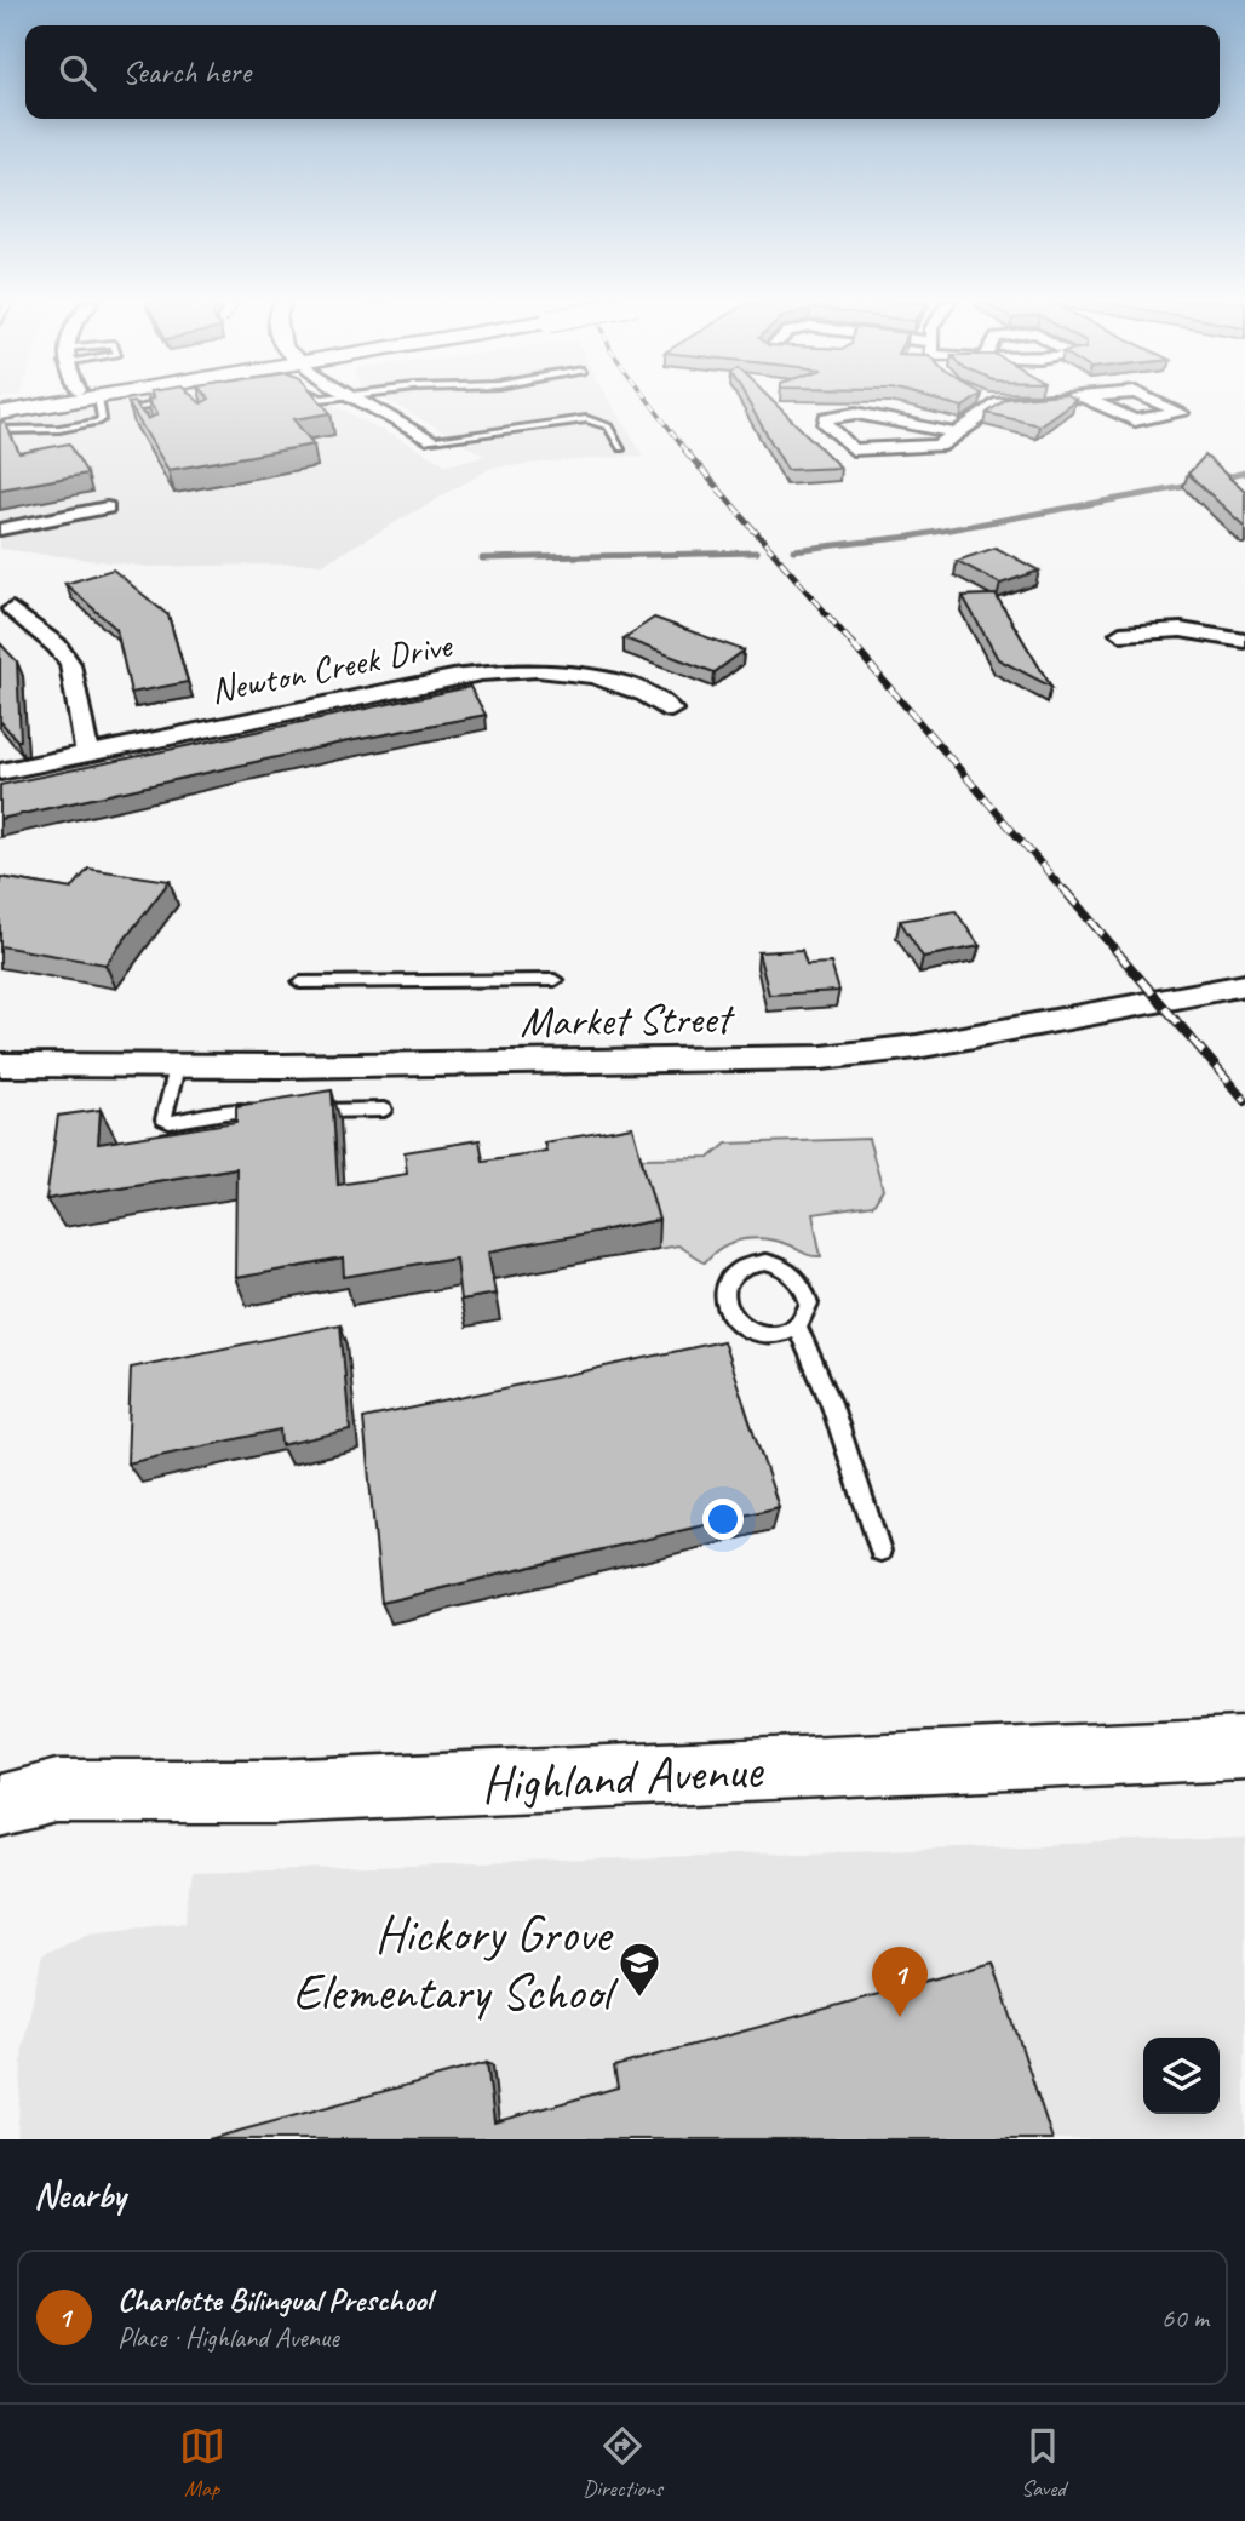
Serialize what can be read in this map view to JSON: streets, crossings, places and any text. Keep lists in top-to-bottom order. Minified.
{"streets":{"street":["Newton Creek Drive","Market Street","Highland Avenue"]},"places":{"school or university":["Hickory Grove Elementary School"]},"page":{"search":"Search here","pins":"1","heading":"Nearby","list":[{"mark":"1","name":"Charlotte Bilingual Preschool","note":"Place · Highland Avenue","value":"60 m"}],"nav":["Map","Directions","Saved"]}}
